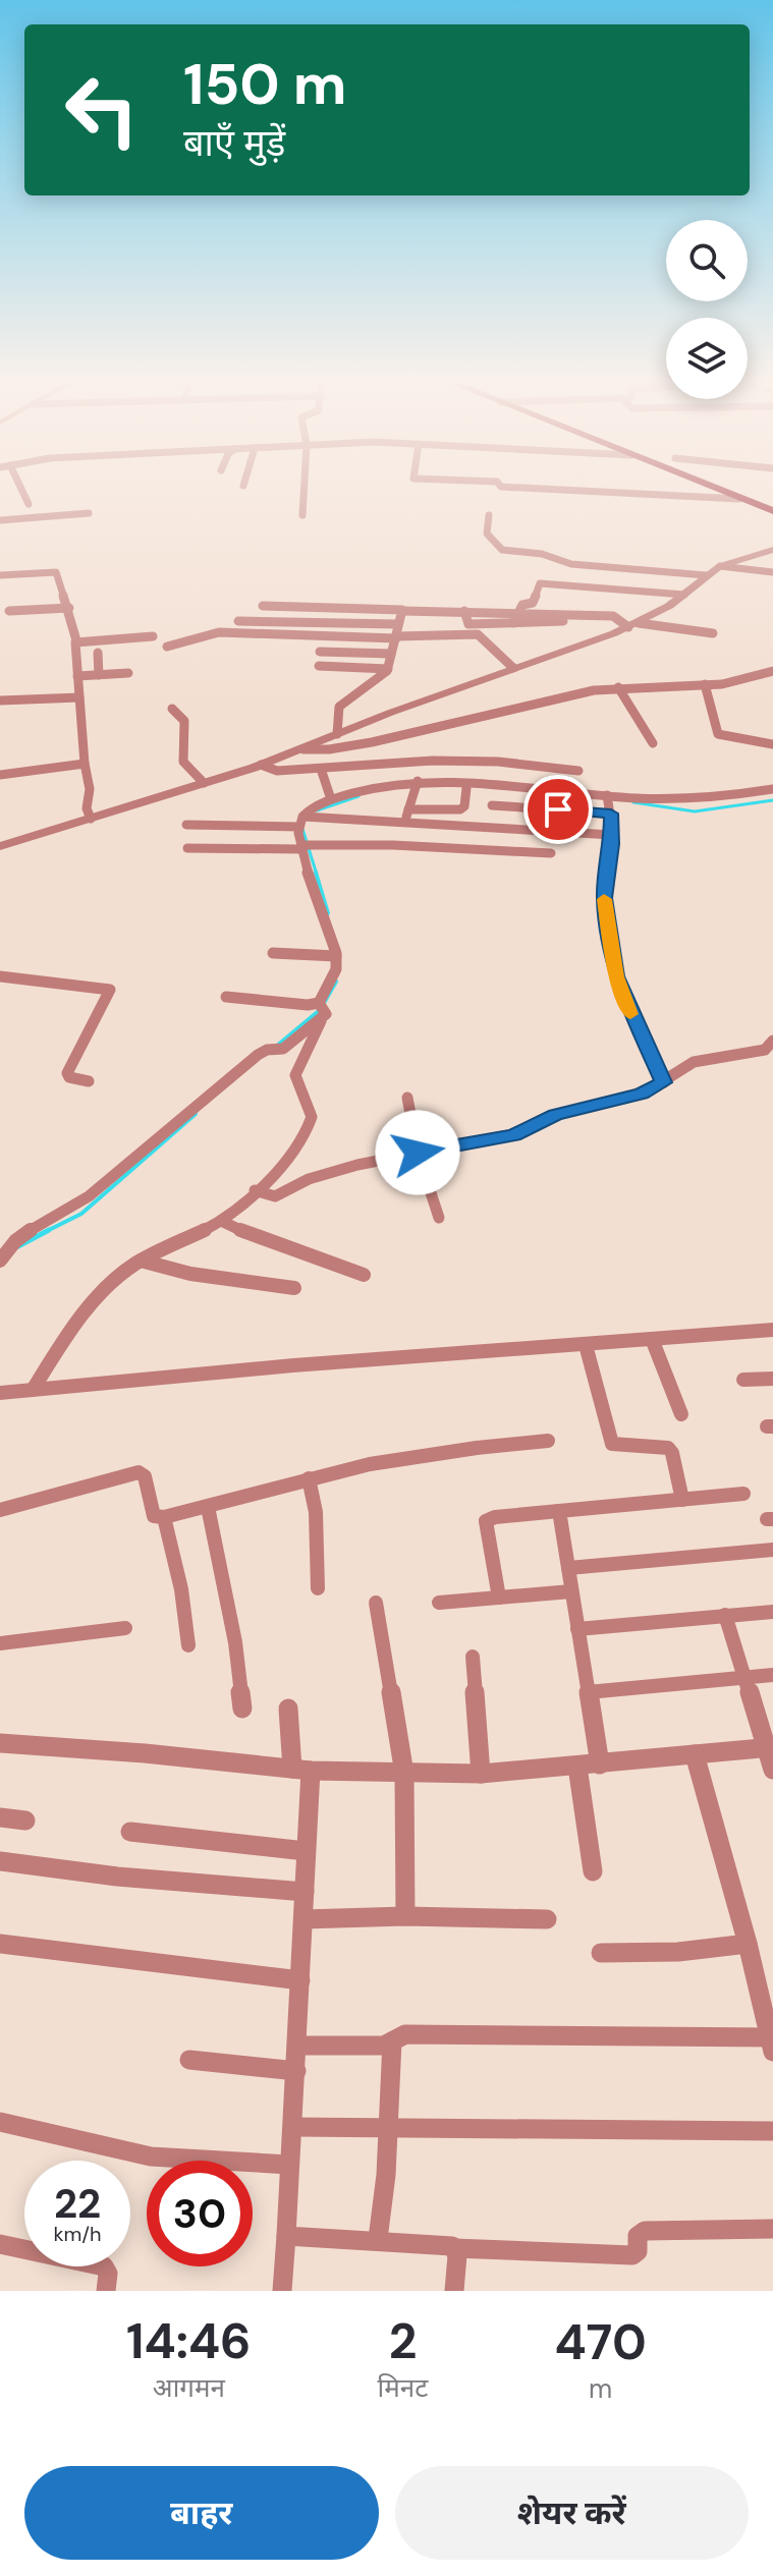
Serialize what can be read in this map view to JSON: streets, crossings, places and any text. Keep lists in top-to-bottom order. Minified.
{"page":{"turn":["150 m","बाएँ मुड़ें"],"speed":"22 km/h","limit":"30","eta":["14:46","आगमन","2","मिनट","470","m"],"buttons":["बाहर","शेयर करें"]}}
